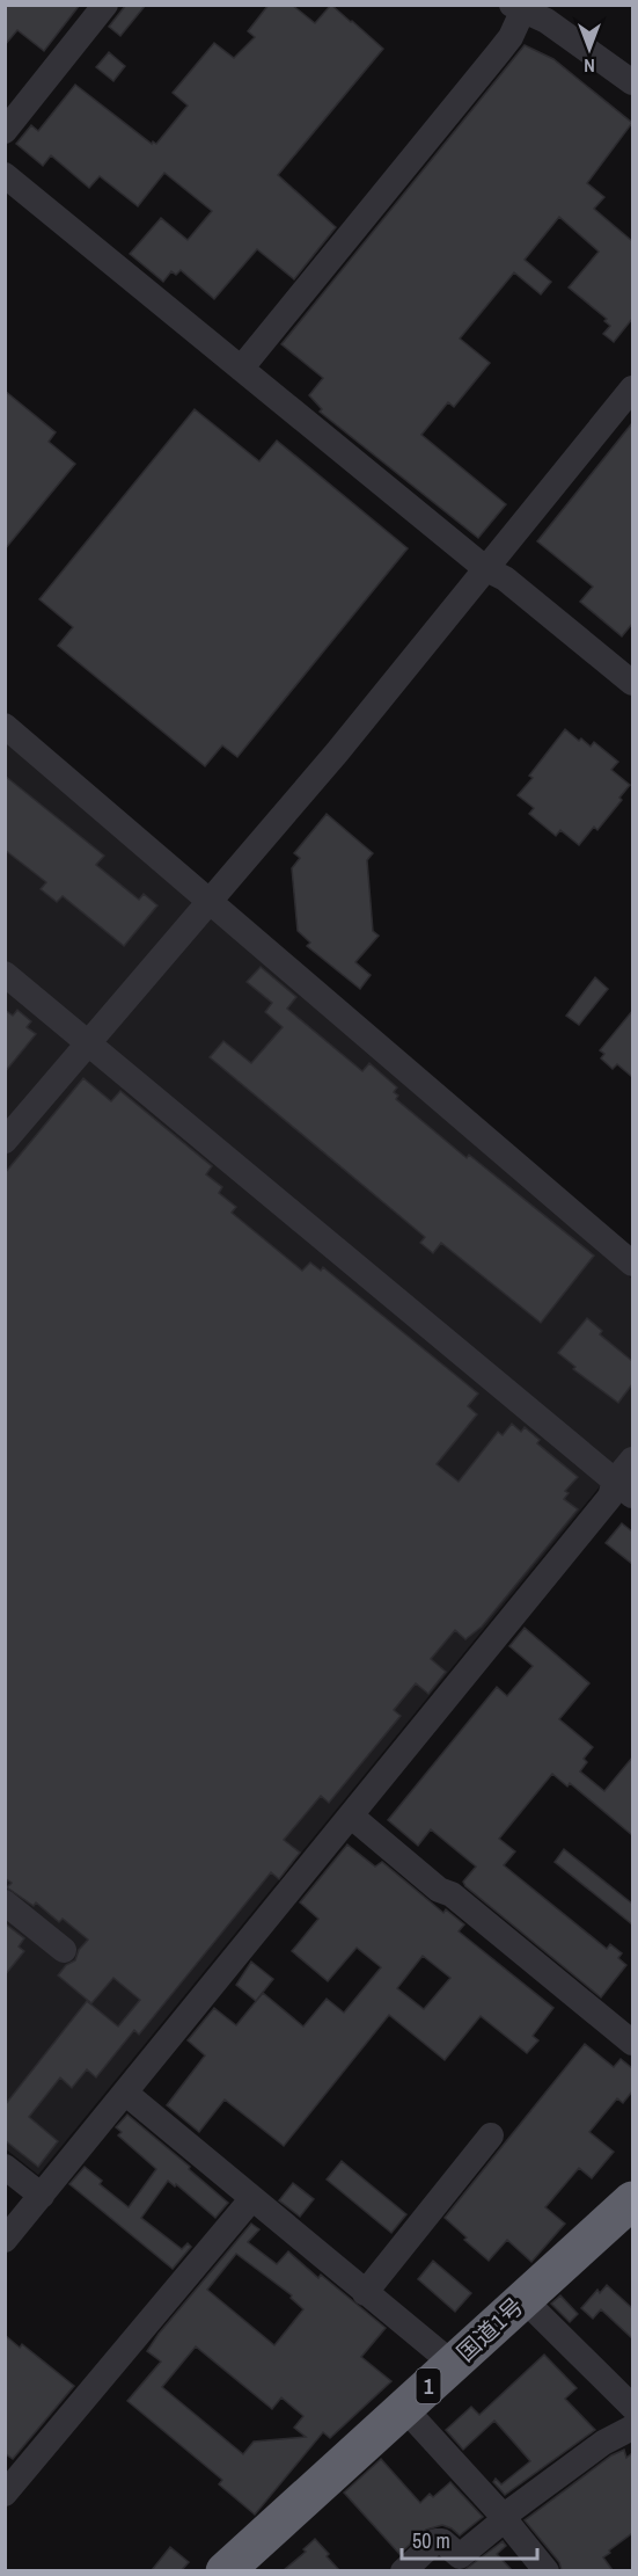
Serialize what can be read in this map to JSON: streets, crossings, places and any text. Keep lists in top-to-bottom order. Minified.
{"streets":{"highway":["国道1号","1"]},"scale_bar":"50 m","north":"bottom"}
